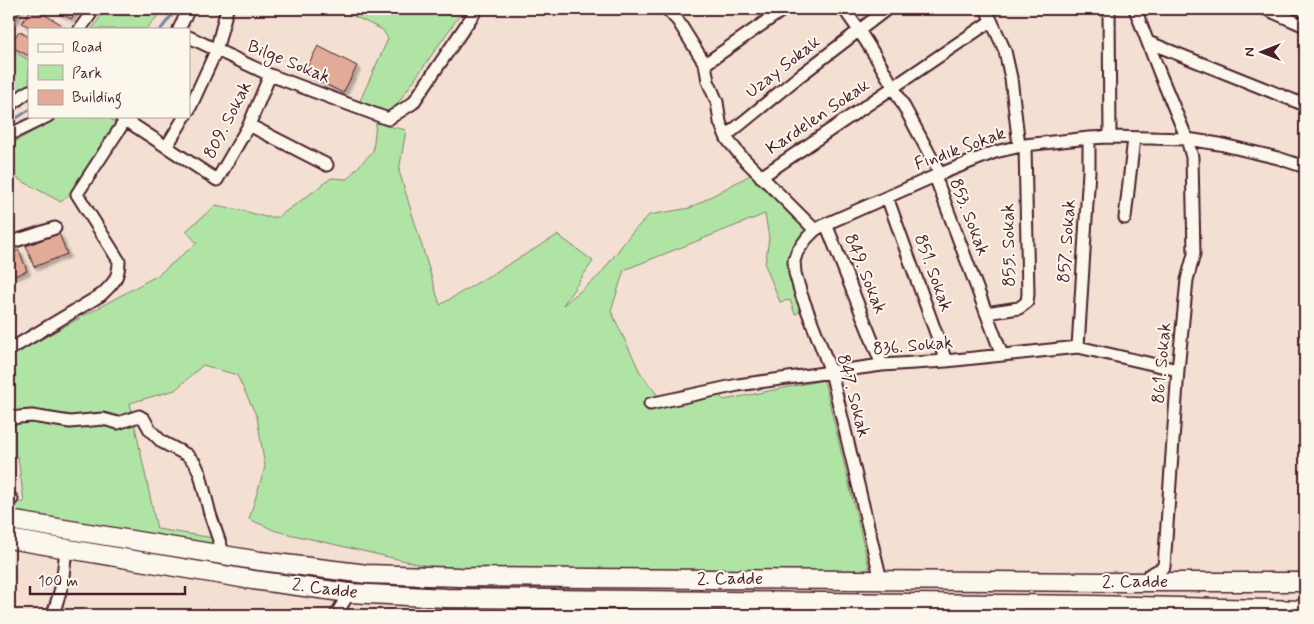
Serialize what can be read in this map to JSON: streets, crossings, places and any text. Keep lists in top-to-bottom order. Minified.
{"streets":{"main road":["2. Cadde"],"street":["Bilge Sokak","Uzay Sokak","Kardelen Sokak","809. Sokak","Fındık Sokak","853. Sokak","857. Sokak","855. Sokak","851. Sokak","849. Sokak","836. Sokak","861. Sokak","847. Sokak"]},"crossings":[["Bilge Sokak","809. Sokak"],["Uzay Sokak","Kardelen Sokak"],["Kardelen Sokak","Fındık Sokak"],["Kardelen Sokak","853. Sokak"],["Fındık Sokak","853. Sokak"],["Fındık Sokak","857. Sokak"],["Fındık Sokak","855. Sokak"],["Fındık Sokak","851. Sokak"],["Fındık Sokak","849. Sokak"],["Fındık Sokak","861. Sokak"],["Fındık Sokak","847. Sokak"],["853. Sokak","855. Sokak"],["853. Sokak","836. Sokak"],["857. Sokak","836. Sokak"],["851. Sokak","836. Sokak"],["849. Sokak","836. Sokak"],["836. Sokak","861. Sokak"],["836. Sokak","847. Sokak"],["861. Sokak","2. Cadde"],["847. Sokak","2. Cadde"]],"legend":["Road","Park","Building"],"scale_bar":"100 m","north":"left"}
